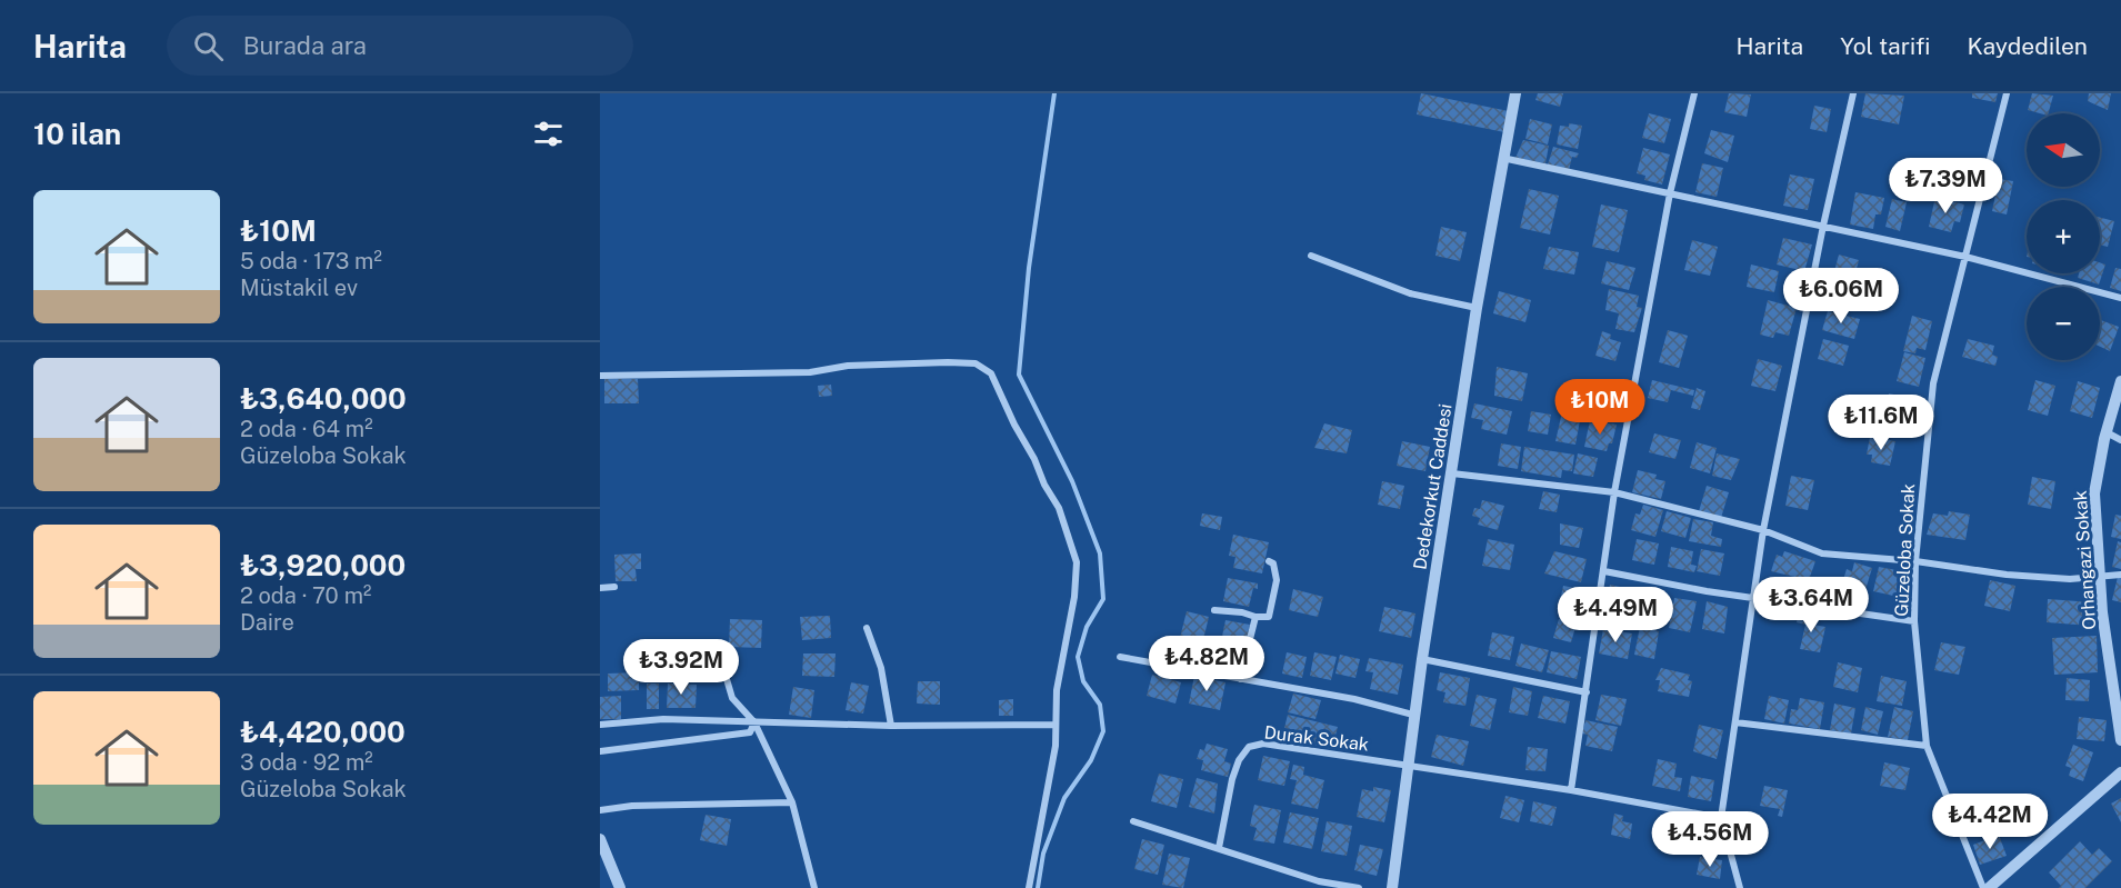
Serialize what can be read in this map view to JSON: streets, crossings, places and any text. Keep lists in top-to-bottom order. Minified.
{"streets":{"street":["Dedekorkut Caddesi","Güzeloba Sokak","Orhangazi Sokak","Durak Sokak"]},"crossings":[["Dedekorkut Caddesi","Durak Sokak"]],"north":"left","page":{"header":"Harita","search":"Burada ara","nav":["Harita","Yol tarifi","Kaydedilen"],"heading":"10 ilan","map_buttons":["+","−"],"price":["₺7.39M","₺6.06M","₺10M","₺11.6M","₺3.64M","₺4.49M","₺4.82M","₺3.92M","₺4.42M","₺4.56M"],"list":[{"name":"₺10M","note":"5 oda · 173 m² · Müstakil ev"},{"name":"₺3,640,000","note":"2 oda · 64 m² · Güzeloba Sokak"},{"name":"₺3,920,000","note":"2 oda · 70 m² · Daire"},{"name":"₺4,420,000","note":"3 oda · 92 m² · Güzeloba Sokak"}]}}
